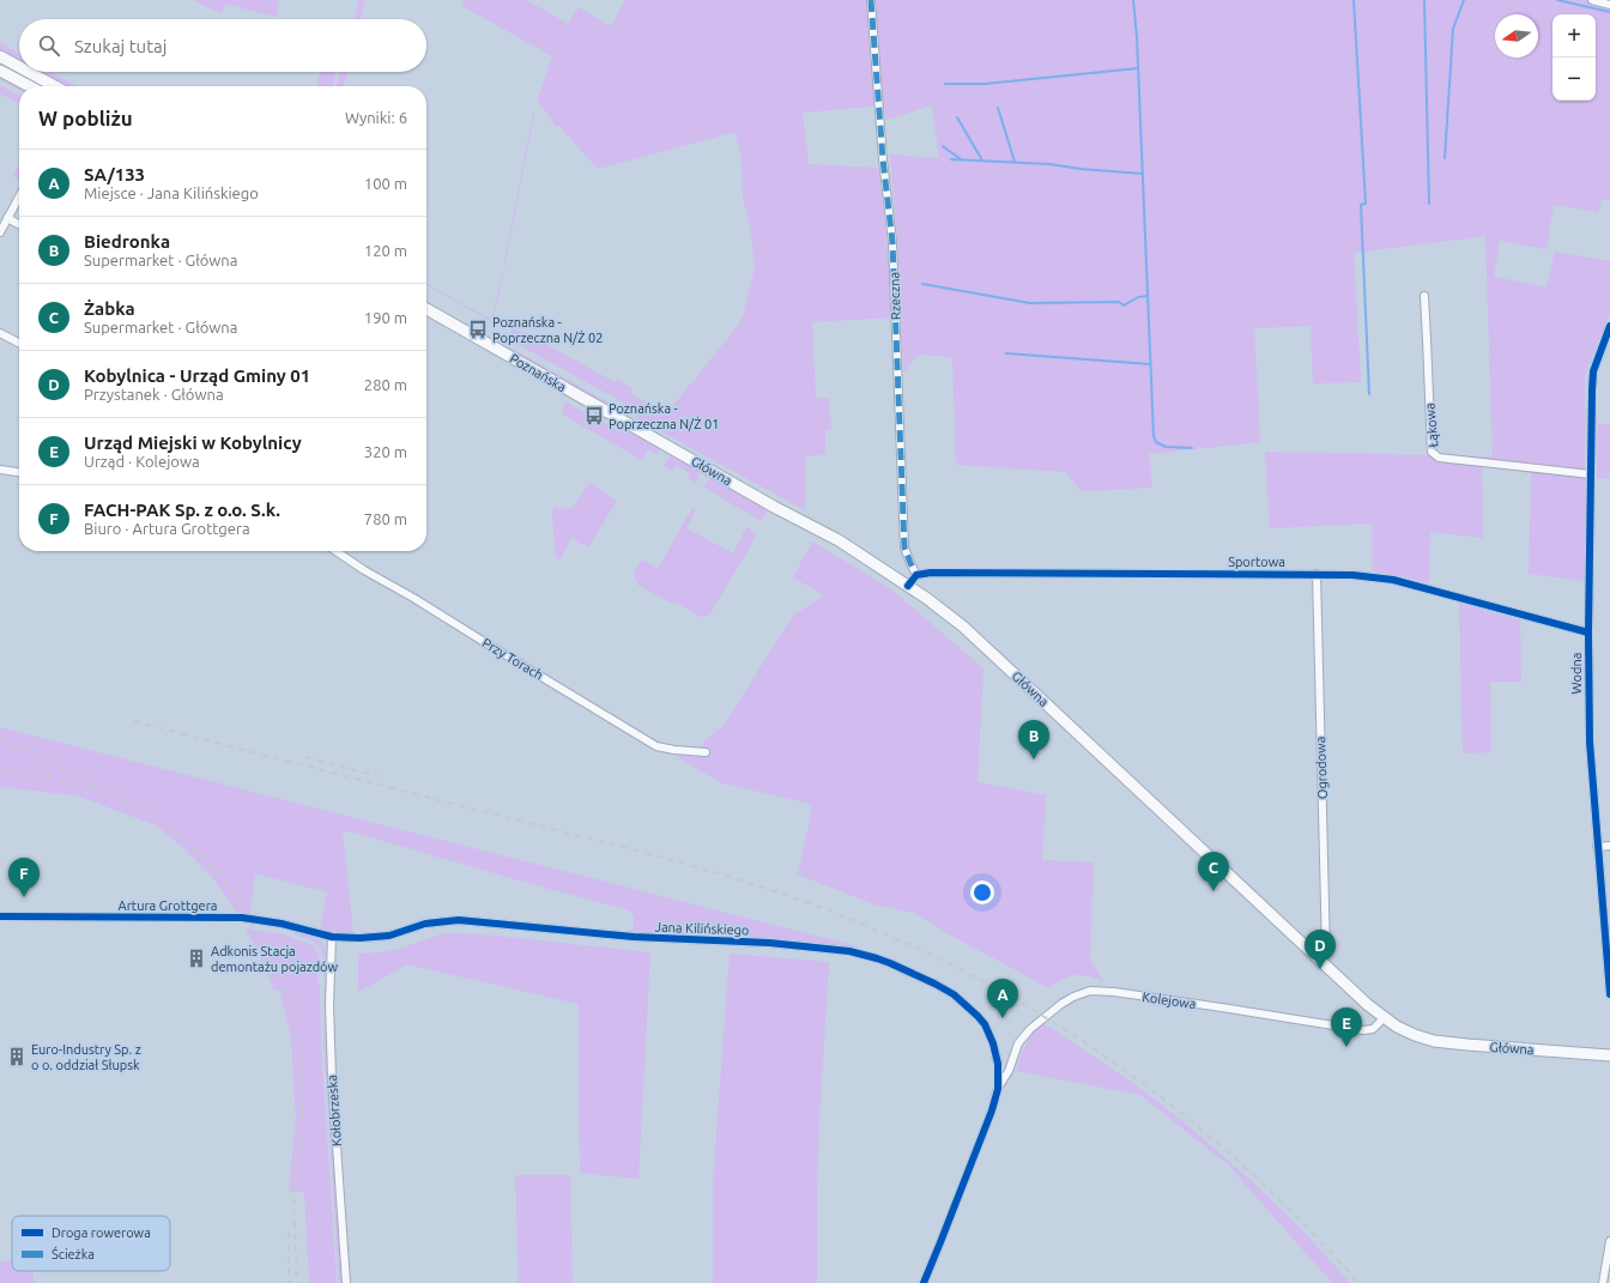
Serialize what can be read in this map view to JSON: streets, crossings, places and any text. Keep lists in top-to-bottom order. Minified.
{"streets":{"main road":["Poznańska","Główna"],"street":["Rzeczna","Łąkowa","Sportowa","Przy Torach","Wodna","Ogrodowa","Artura Grottgera","Jana Kilińskiego","Kolejowa","Kołobrzeska"]},"crossings":[["Rzeczna","Sportowa"],["Poznańska","Główna"],["Łąkowa","Wodna"],["Główna","Ogrodowa"],["Główna","Kolejowa"],["Sportowa","Wodna"],["Sportowa","Ogrodowa"],["Artura Grottgera","Jana Kilińskiego"],["Artura Grottgera","Kołobrzeska"],["Jana Kilińskiego","Kolejowa"],["Jana Kilińskiego","Kołobrzeska"]],"places":{"bus stop":["Poznańska - Poprzeczna N/Ż 02","Poznańska - Poprzeczna N/Ż 01"],"building":["Adkonis Stacja demontażu pojazdów","Euro-Industry Sp. z o o. oddział Słupsk"]},"legend":["Droga rowerowa","Ścieżka"],"north":"left","page":{"map_buttons":["+","−"],"search":"Szukaj tutaj","heading":["W pobliżu","Wyniki: 6"],"list":[{"mark":"A","name":"SA/133","note":"Miejsce · Jana Kilińskiego","value":"100 m"},{"mark":"B","name":"Biedronka","note":"Supermarket · Główna","value":"120 m"},{"mark":"C","name":"Żabka","note":"Supermarket · Główna","value":"190 m"},{"mark":"D","name":"Kobylnica - Urząd Gminy 01","note":"Przystanek · Główna","value":"280 m"},{"mark":"E","name":"Urząd Miejski w Kobylnicy","note":"Urząd · Kolejowa","value":"320 m"},{"mark":"F","name":"FACH-PAK Sp. z o.o. S.k.","note":"Biuro · Artura Grottgera","value":"780 m"}],"pins":["B","C","F","D","A","E"]}}
